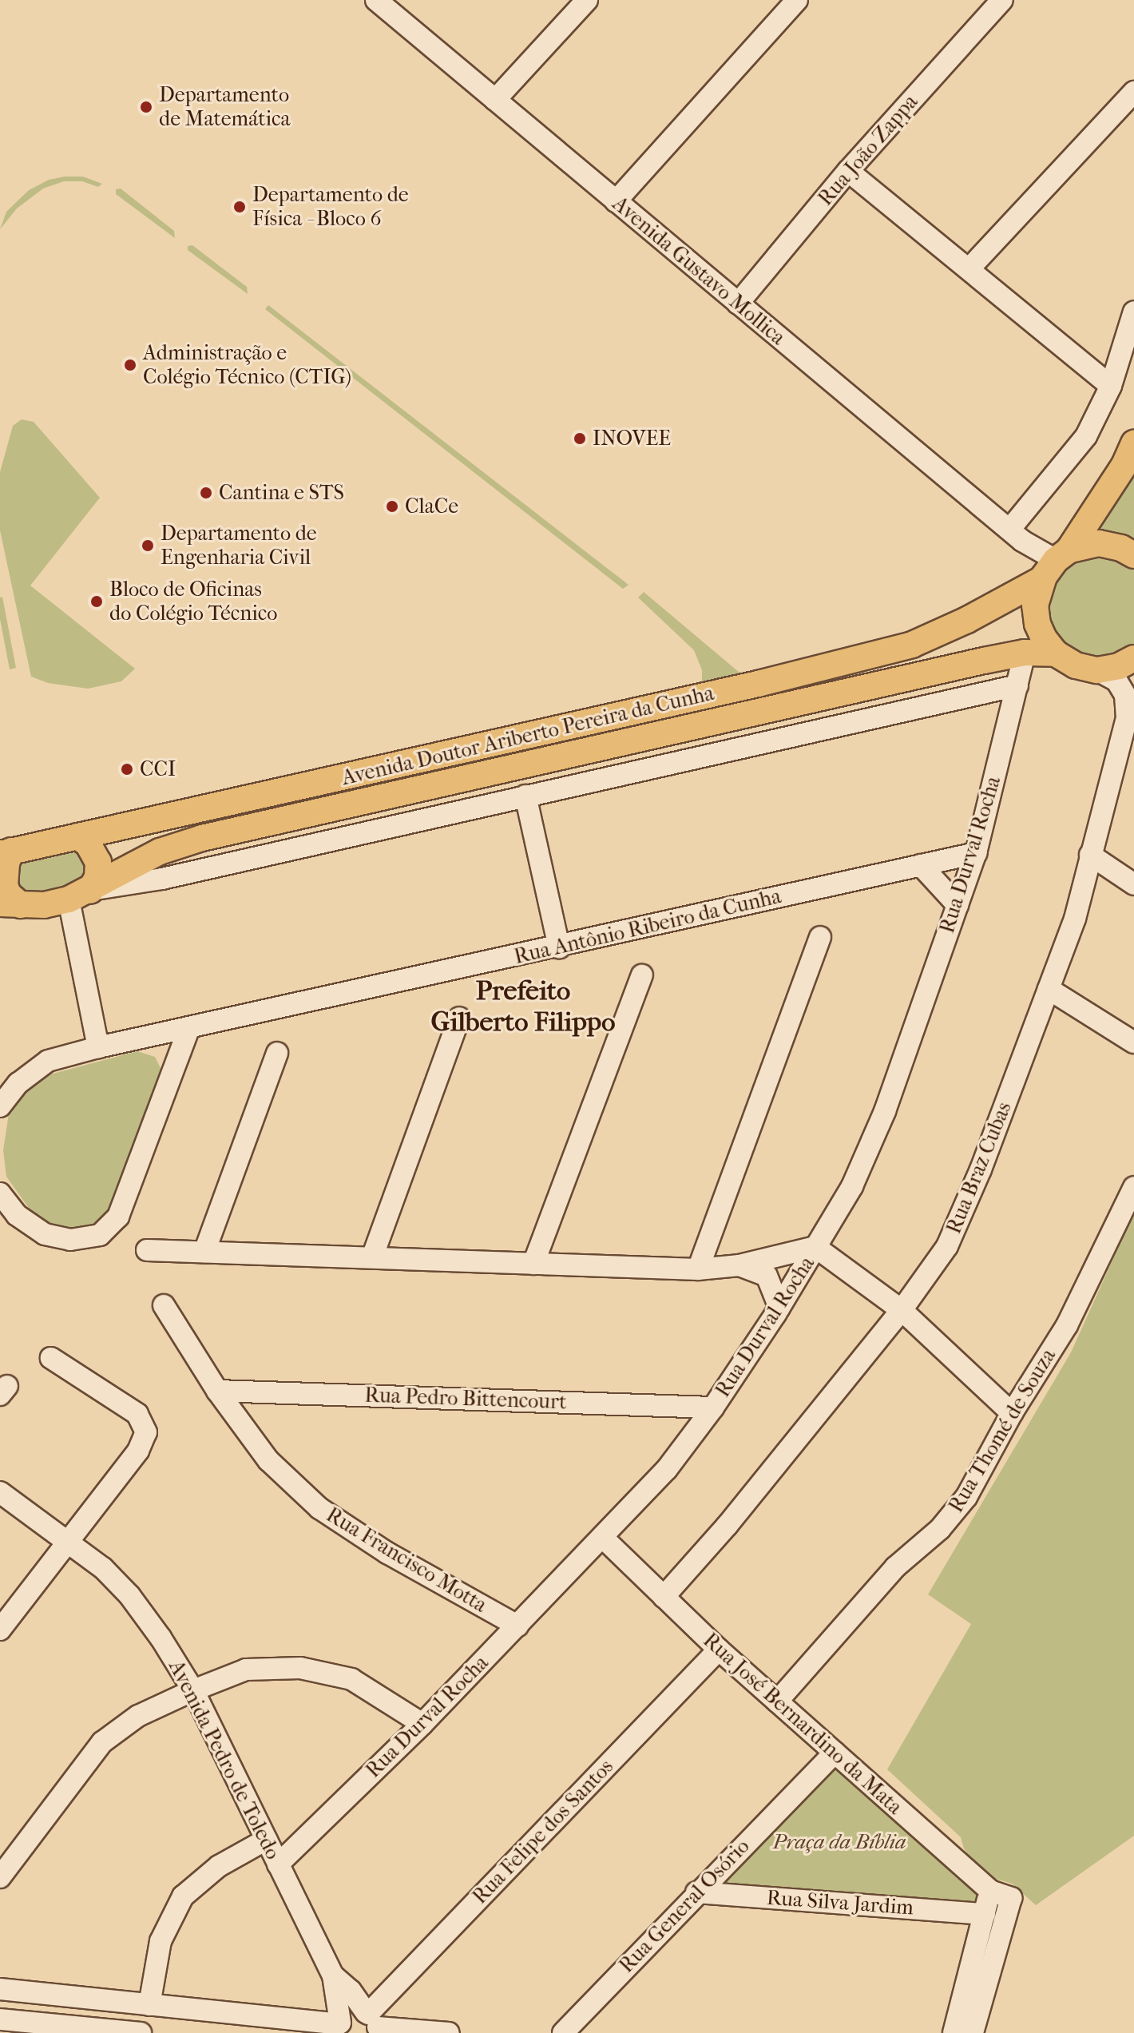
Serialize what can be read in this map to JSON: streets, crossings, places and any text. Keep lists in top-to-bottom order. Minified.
{"streets":{"main road":["Avenida Doutor Ariberto Pereira da Cunha"],"street":["Rua João Zappa","Avenida Gustavo Mollica","Rua Durval Rocha","Rua Antônio Ribeiro da Cunha","Rua Braz Cubas","Rua Pedro Bittencourt","Rua Thomé de Souza","Rua Francisco Motta","Rua José Bernardino da Mata","Avenida Pedro de Toledo","Rua Felipe dos Santos","Rua Silva Jardim","Rua General Osório"]},"crossings":[["Rua João Zappa","Avenida Gustavo Mollica"],["Avenida Gustavo Mollica","Avenida Doutor Ariberto Pereira da Cunha"],["Avenida Doutor Ariberto Pereira da Cunha","Rua Durval Rocha"],["Rua Durval Rocha","Rua Antônio Ribeiro da Cunha"],["Rua Durval Rocha","Rua Pedro Bittencourt"],["Rua Durval Rocha","Rua Francisco Motta"],["Rua Durval Rocha","Rua José Bernardino da Mata"],["Rua Durval Rocha","Avenida Pedro de Toledo"],["Rua Braz Cubas","Rua José Bernardino da Mata"],["Rua Pedro Bittencourt","Rua Francisco Motta"],["Rua Thomé de Souza","Rua José Bernardino da Mata"],["Rua José Bernardino da Mata","Rua Felipe dos Santos"],["Rua José Bernardino da Mata","Rua General Osório"],["Rua Silva Jardim","Rua General Osório"]],"districts":["Prefeito Gilberto Filippo"],"parks":["Praça da Bíblia"],"places":["Departamento de Matemática","Departamento de Física - Bloco 6","Administração e Colégio Técnico (CTIG)","INOVEE","Cantina e STS","ClaCe","Departamento de Engenharia Civil","Bloco de Oficinas do Colégio Técnico","CCI"]}
